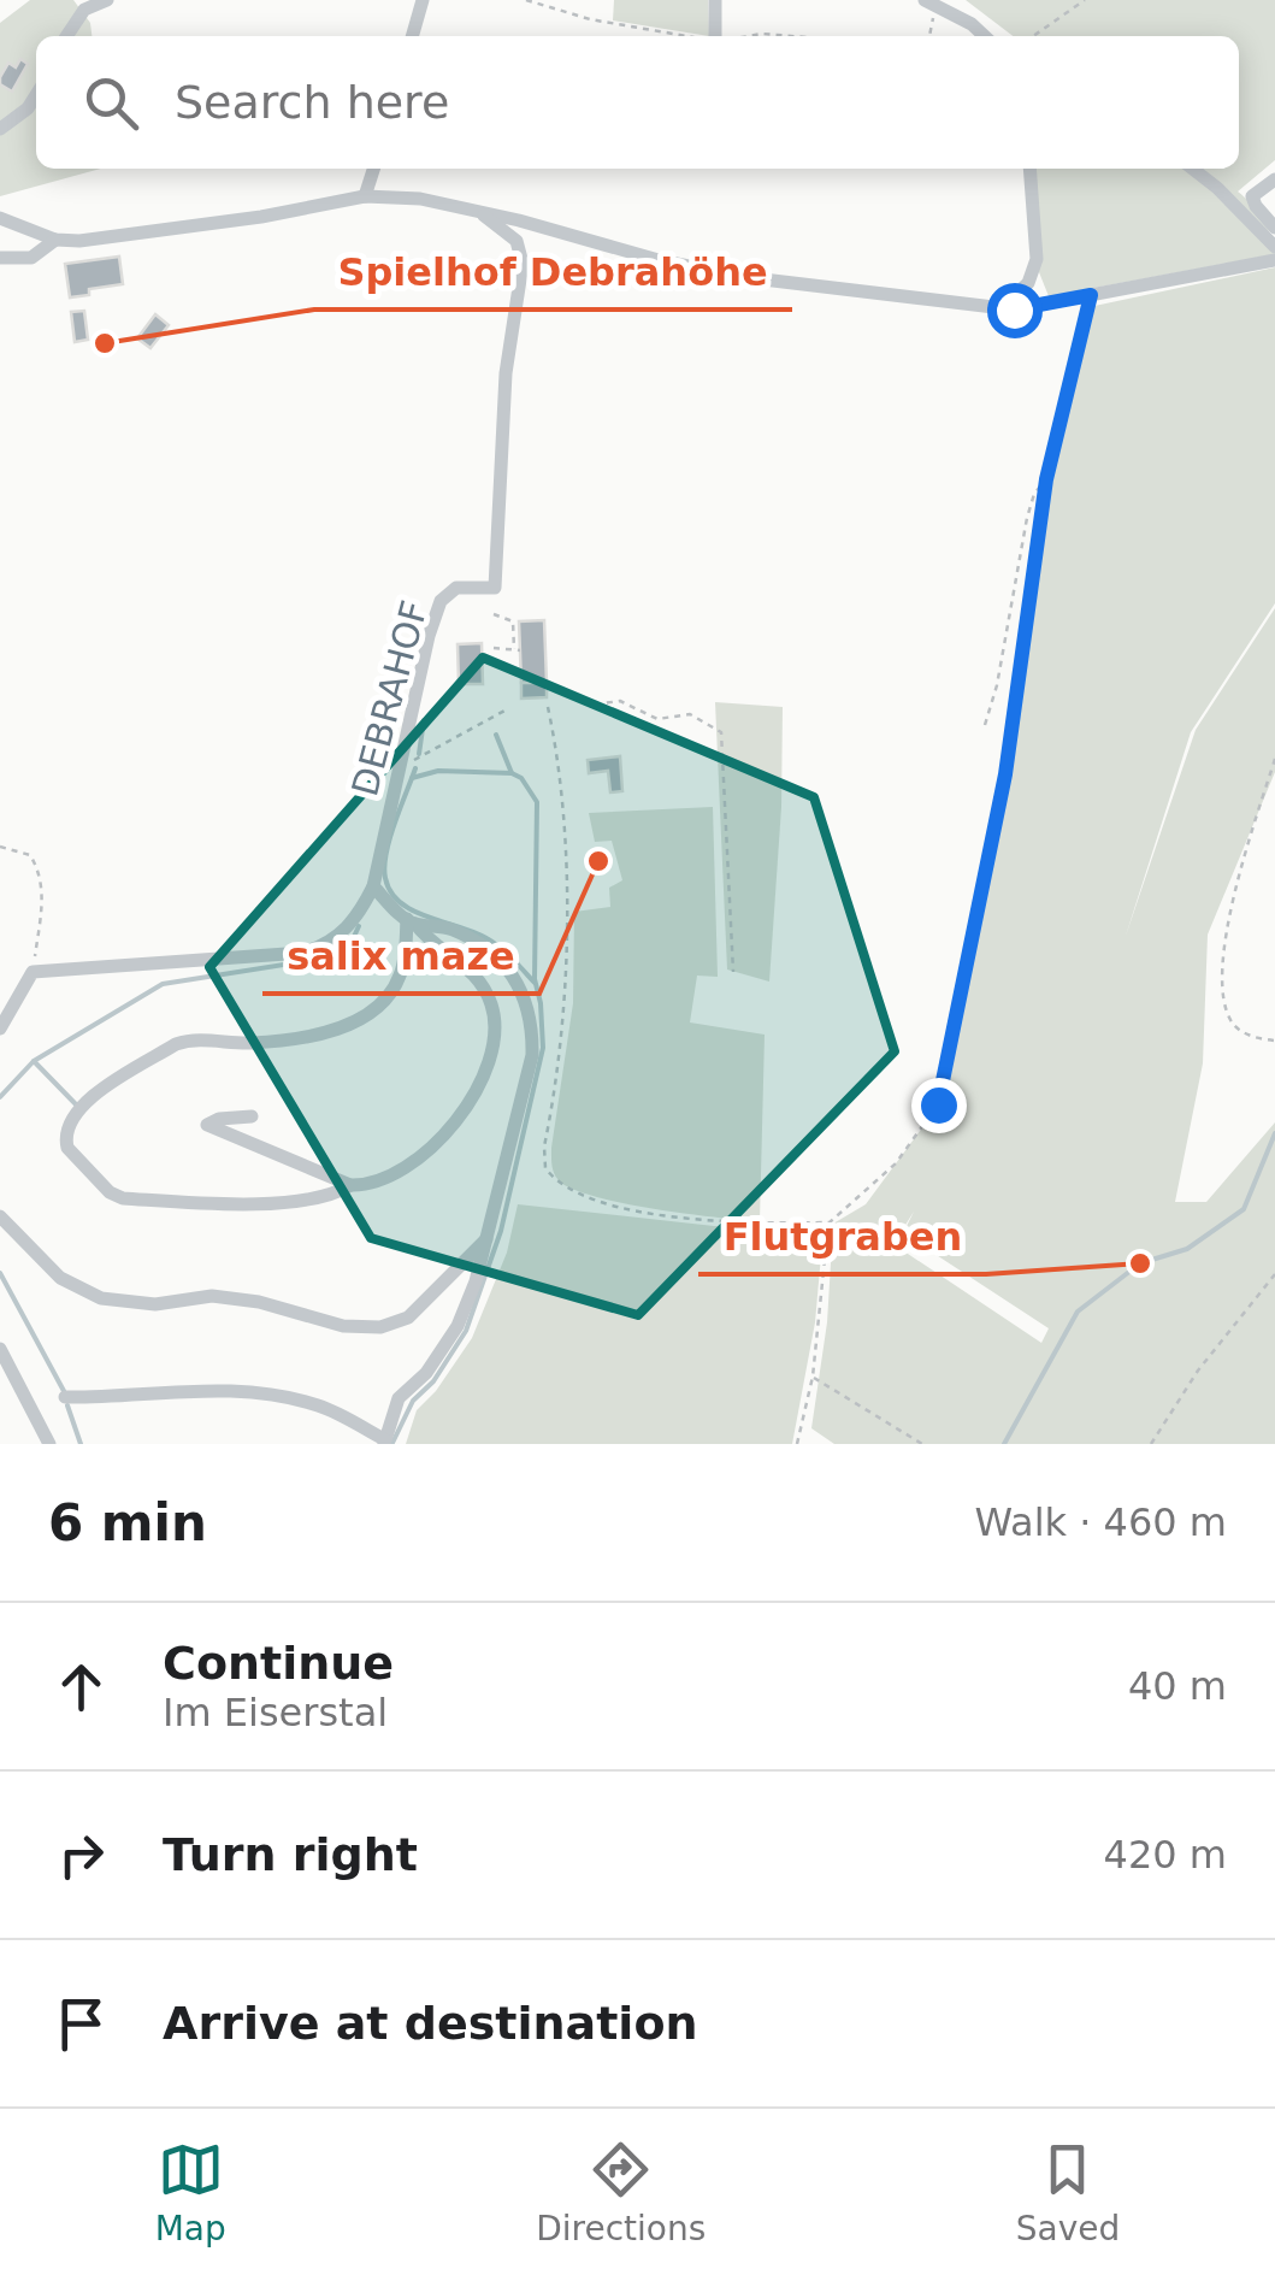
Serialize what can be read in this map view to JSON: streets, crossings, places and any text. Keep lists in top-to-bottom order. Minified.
{"streets":{"street":["DEBRAHOF"]},"places":["Spielhof Debrahöhe","salix maze","Flutgraben"],"page":{"search":"Search here","heading":["6 min","Walk · 460 m"],"list":[["Continue","Im Eiserstal","40 m"],["Turn right","420 m"],"Arrive at destination"],"nav":["Map","Directions","Saved"]}}
